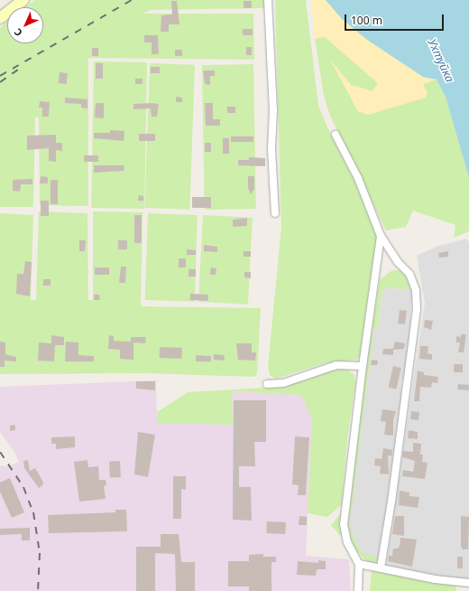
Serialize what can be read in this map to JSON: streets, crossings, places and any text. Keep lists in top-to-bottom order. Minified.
{"water":["Ухтуйка"],"scale_bar":"100 m","north":"bottom left"}
